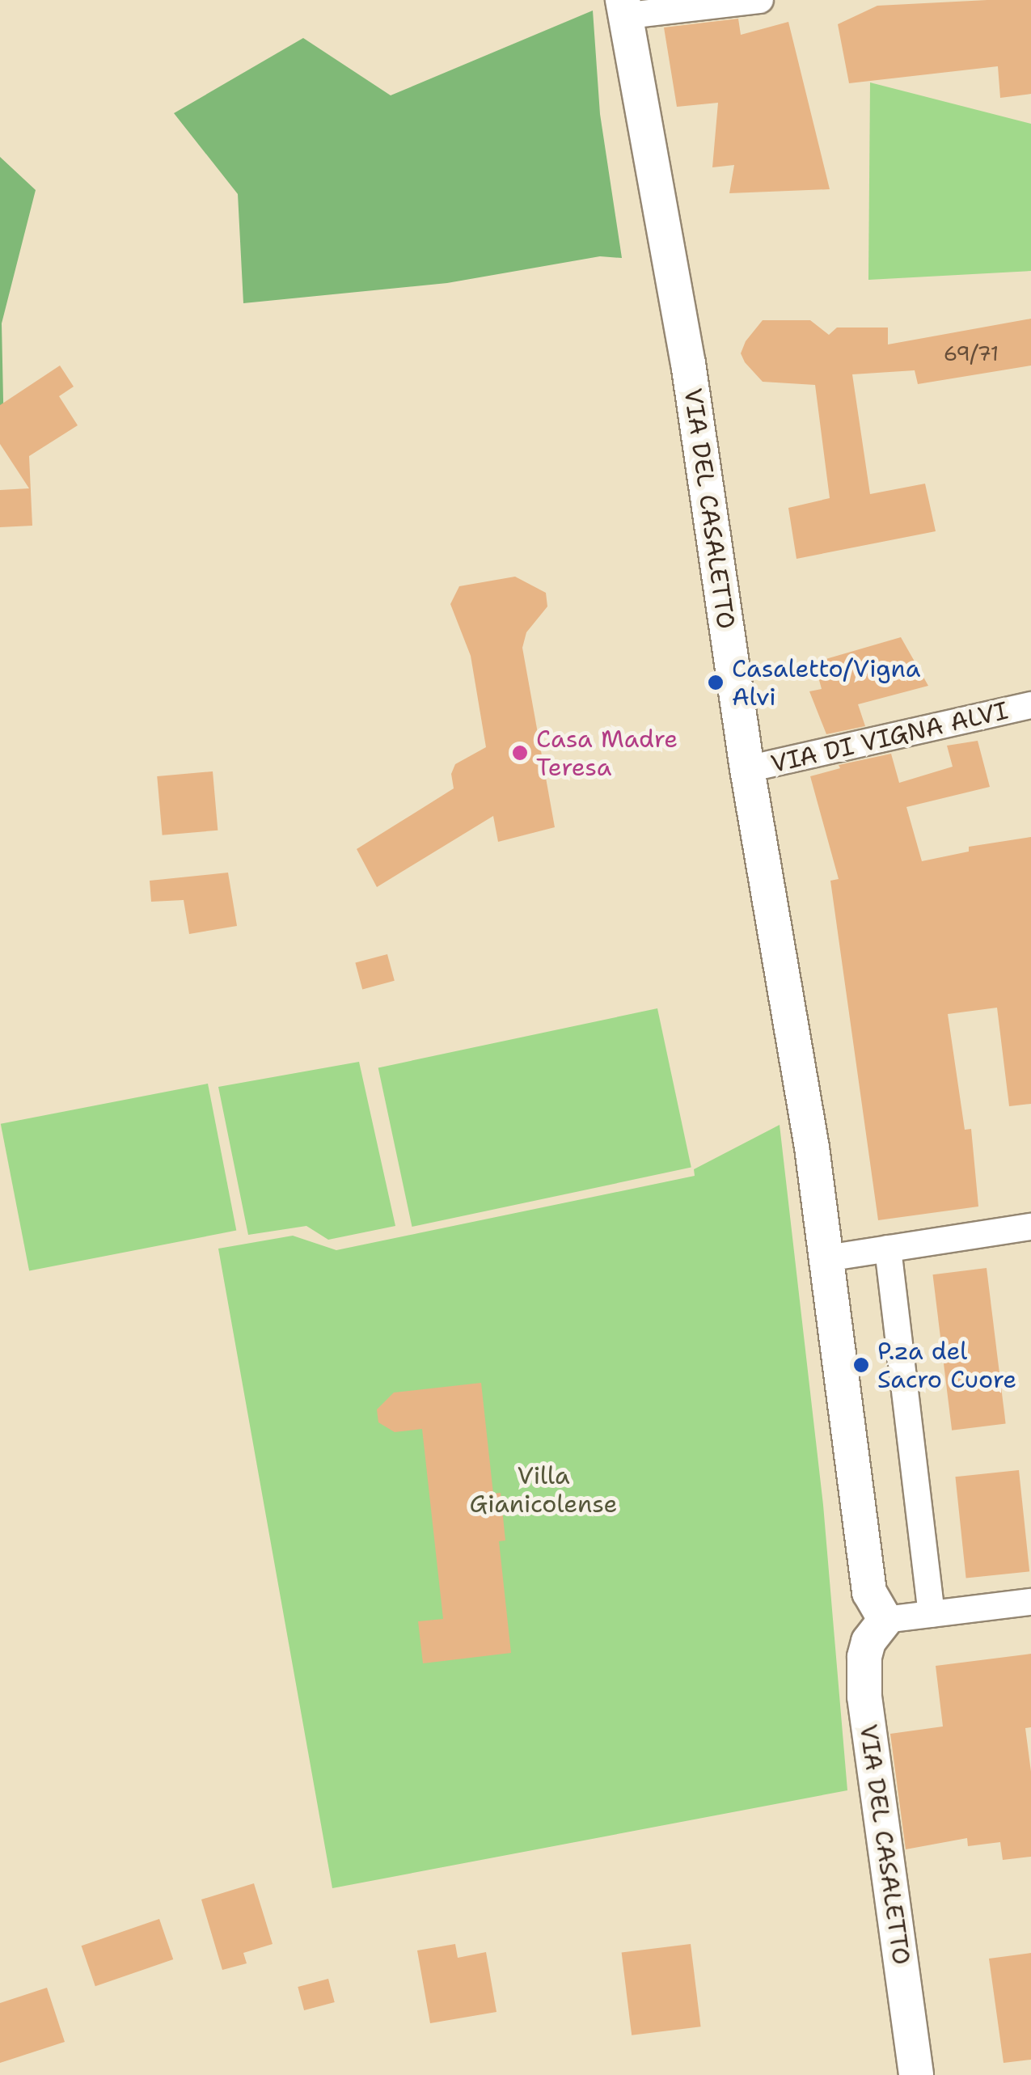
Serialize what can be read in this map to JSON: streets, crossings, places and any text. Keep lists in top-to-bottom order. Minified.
{"streets":{"street":["VIA DEL CASALETTO","VIA DI VIGNA ALVI"]},"crossings":[["VIA DEL CASALETTO","VIA DI VIGNA ALVI"]],"parks":["Villa Gianicolense"],"places":["Casaletto/Vigna Alvi","Casa Madre Teresa","P.za del Sacro Cuore"],"house_numbers":["69/71"]}
